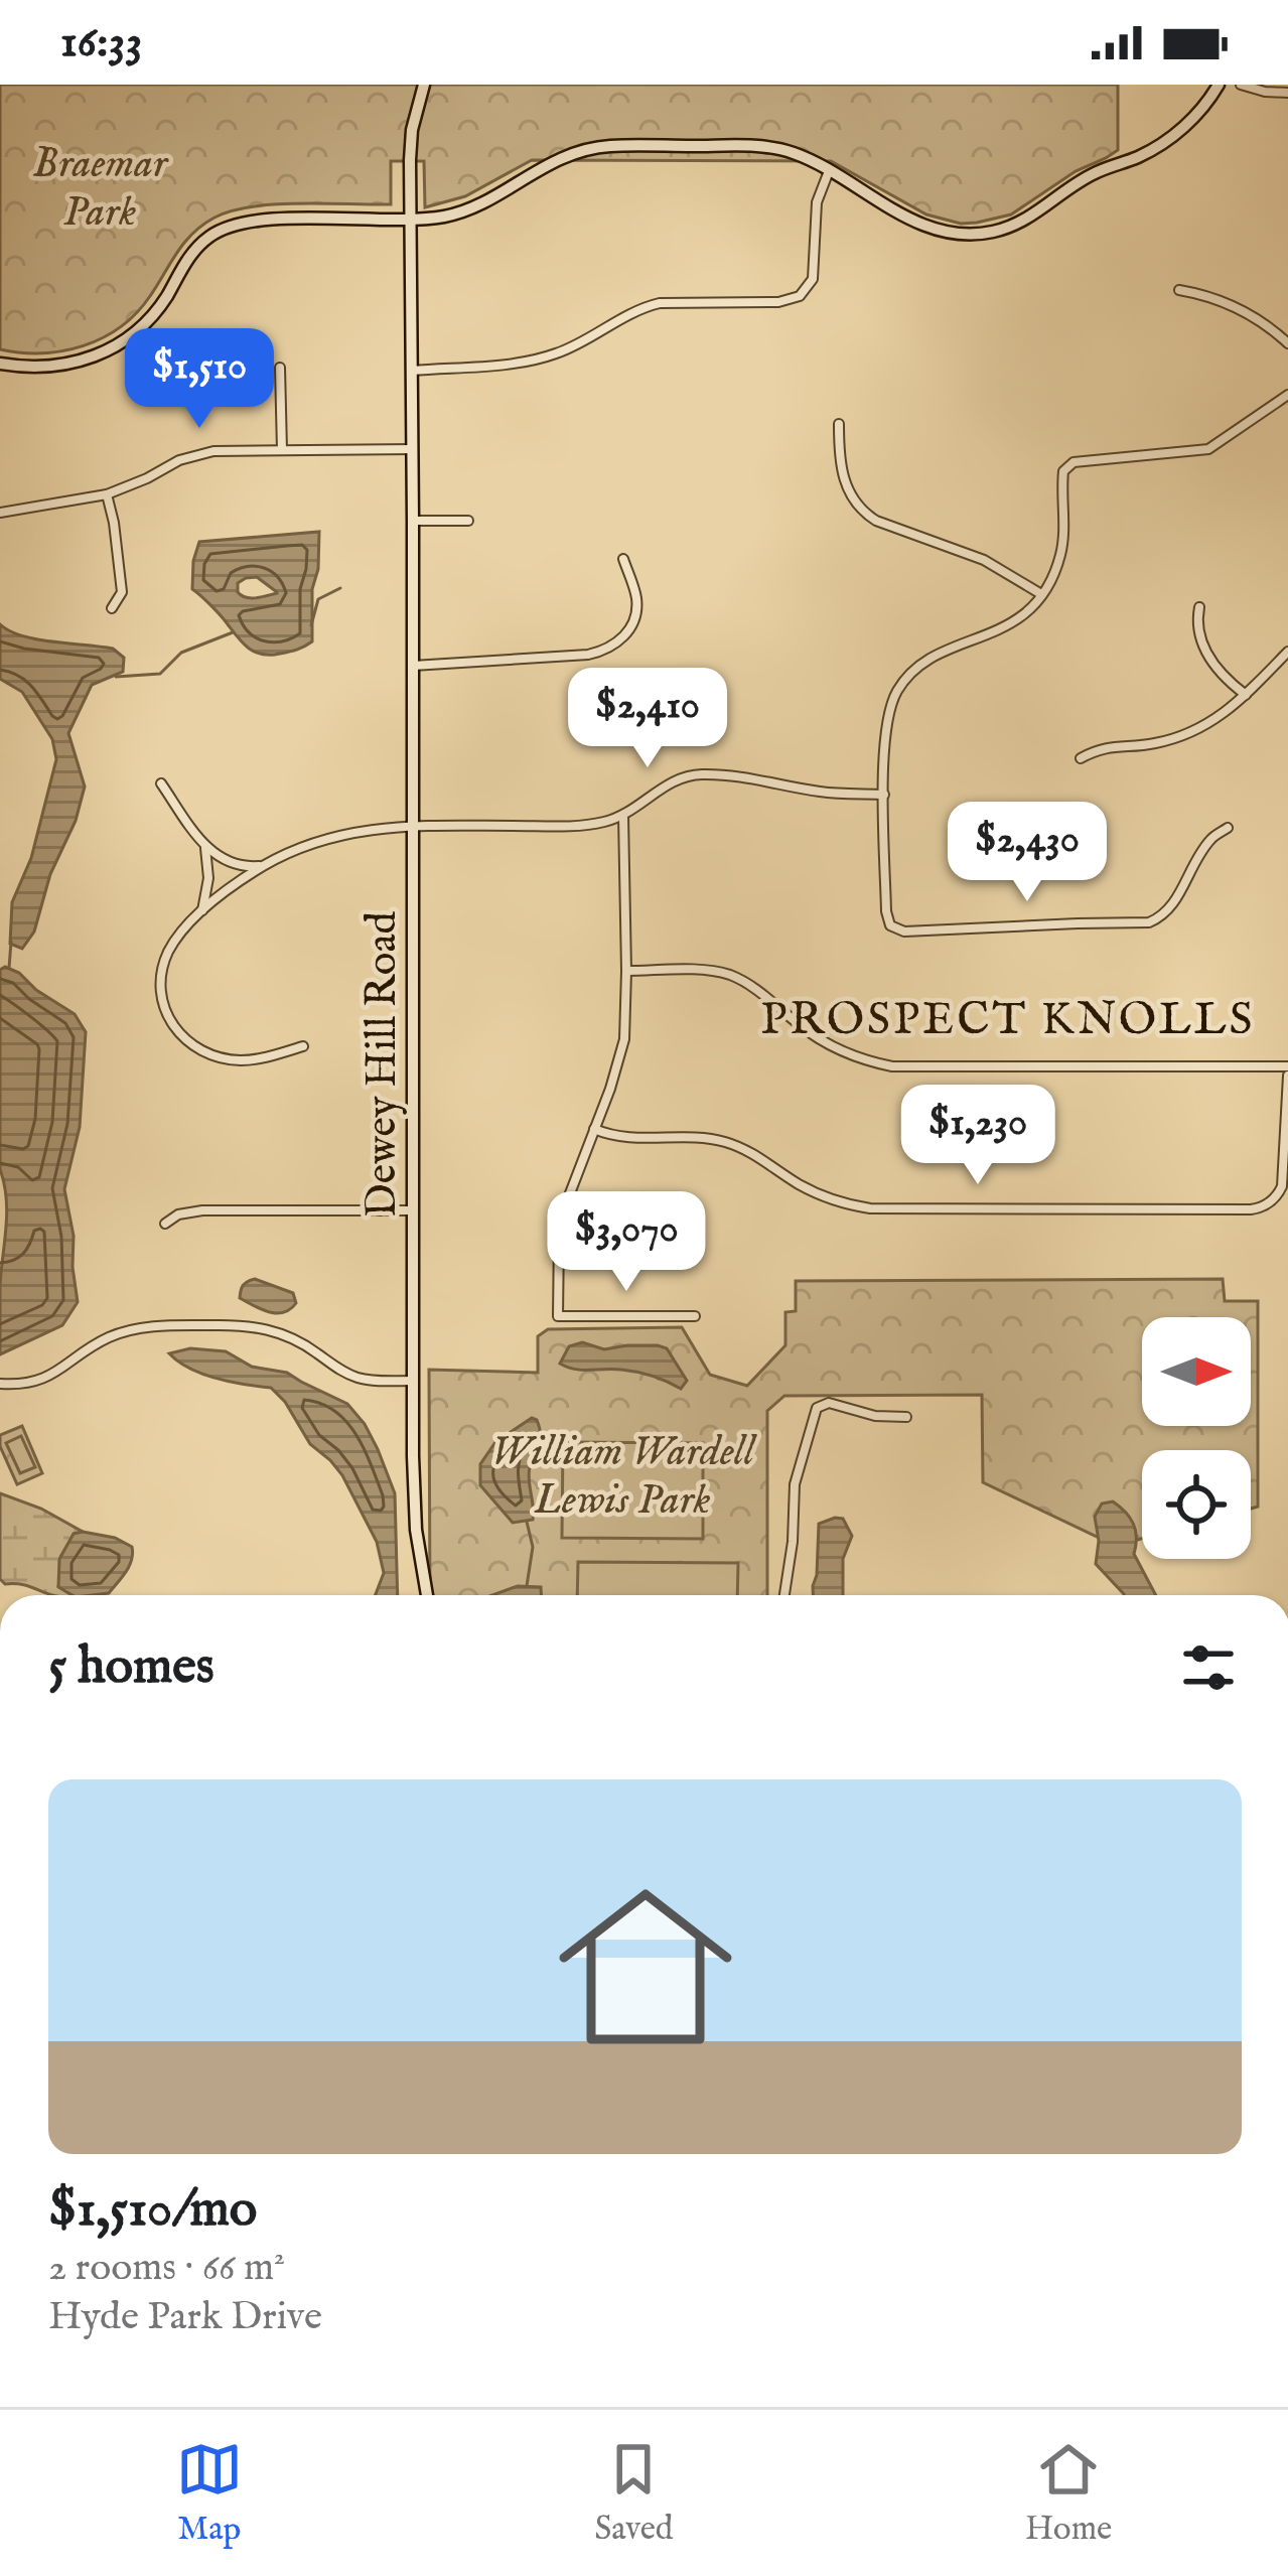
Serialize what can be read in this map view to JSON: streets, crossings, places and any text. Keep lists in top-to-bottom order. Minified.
{"streets":{"street":["Dewey Hill Road"]},"districts":["PROSPECT KNOLLS"],"parks":["Braemar Park","William Wardell Lewis Park"],"north":"right","page":{"status":"16:33","price":["$1,510","$2,410","$2,430","$1,230","$3,070"],"heading":"5 homes","list":[{"name":"$1,510/mo","note":"2 rooms · 66 m² · Hyde Park Drive"}],"tabs":["Map","Saved","Home"]}}
